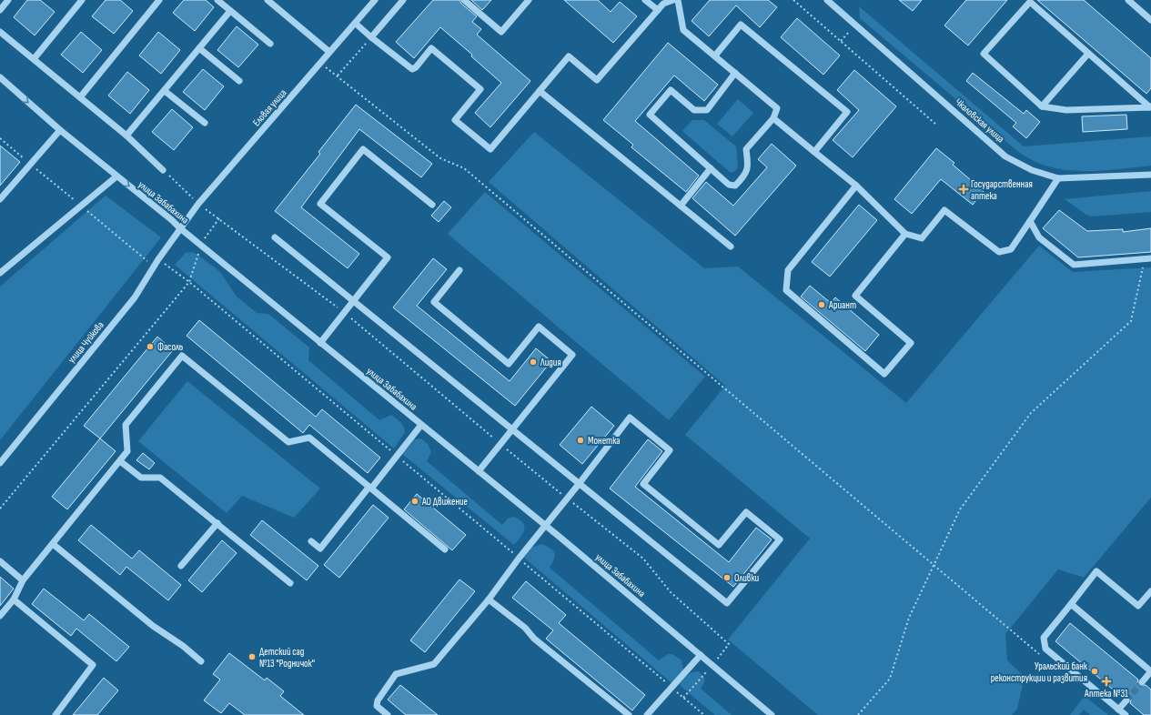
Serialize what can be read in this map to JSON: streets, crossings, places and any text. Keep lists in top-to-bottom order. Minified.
{"streets":{"street":["Еловая улица","Чкаловская улица","улица Забабахина","улица Чуйкова"]},"crossings":[["Еловая улица","улица Забабахина"],["Еловая улица","улица Чуйкова"],["улица Забабахина","улица Чуйкова"]],"places":{"health":["Государственная аптека","Аптека №31"],"other":["Ариант","Фасоль","Лидия","Монетка","АО Движение","Оливки","Детский сад №13 \"Родничок\"","Уральский банк реконструкции и развития"]}}
